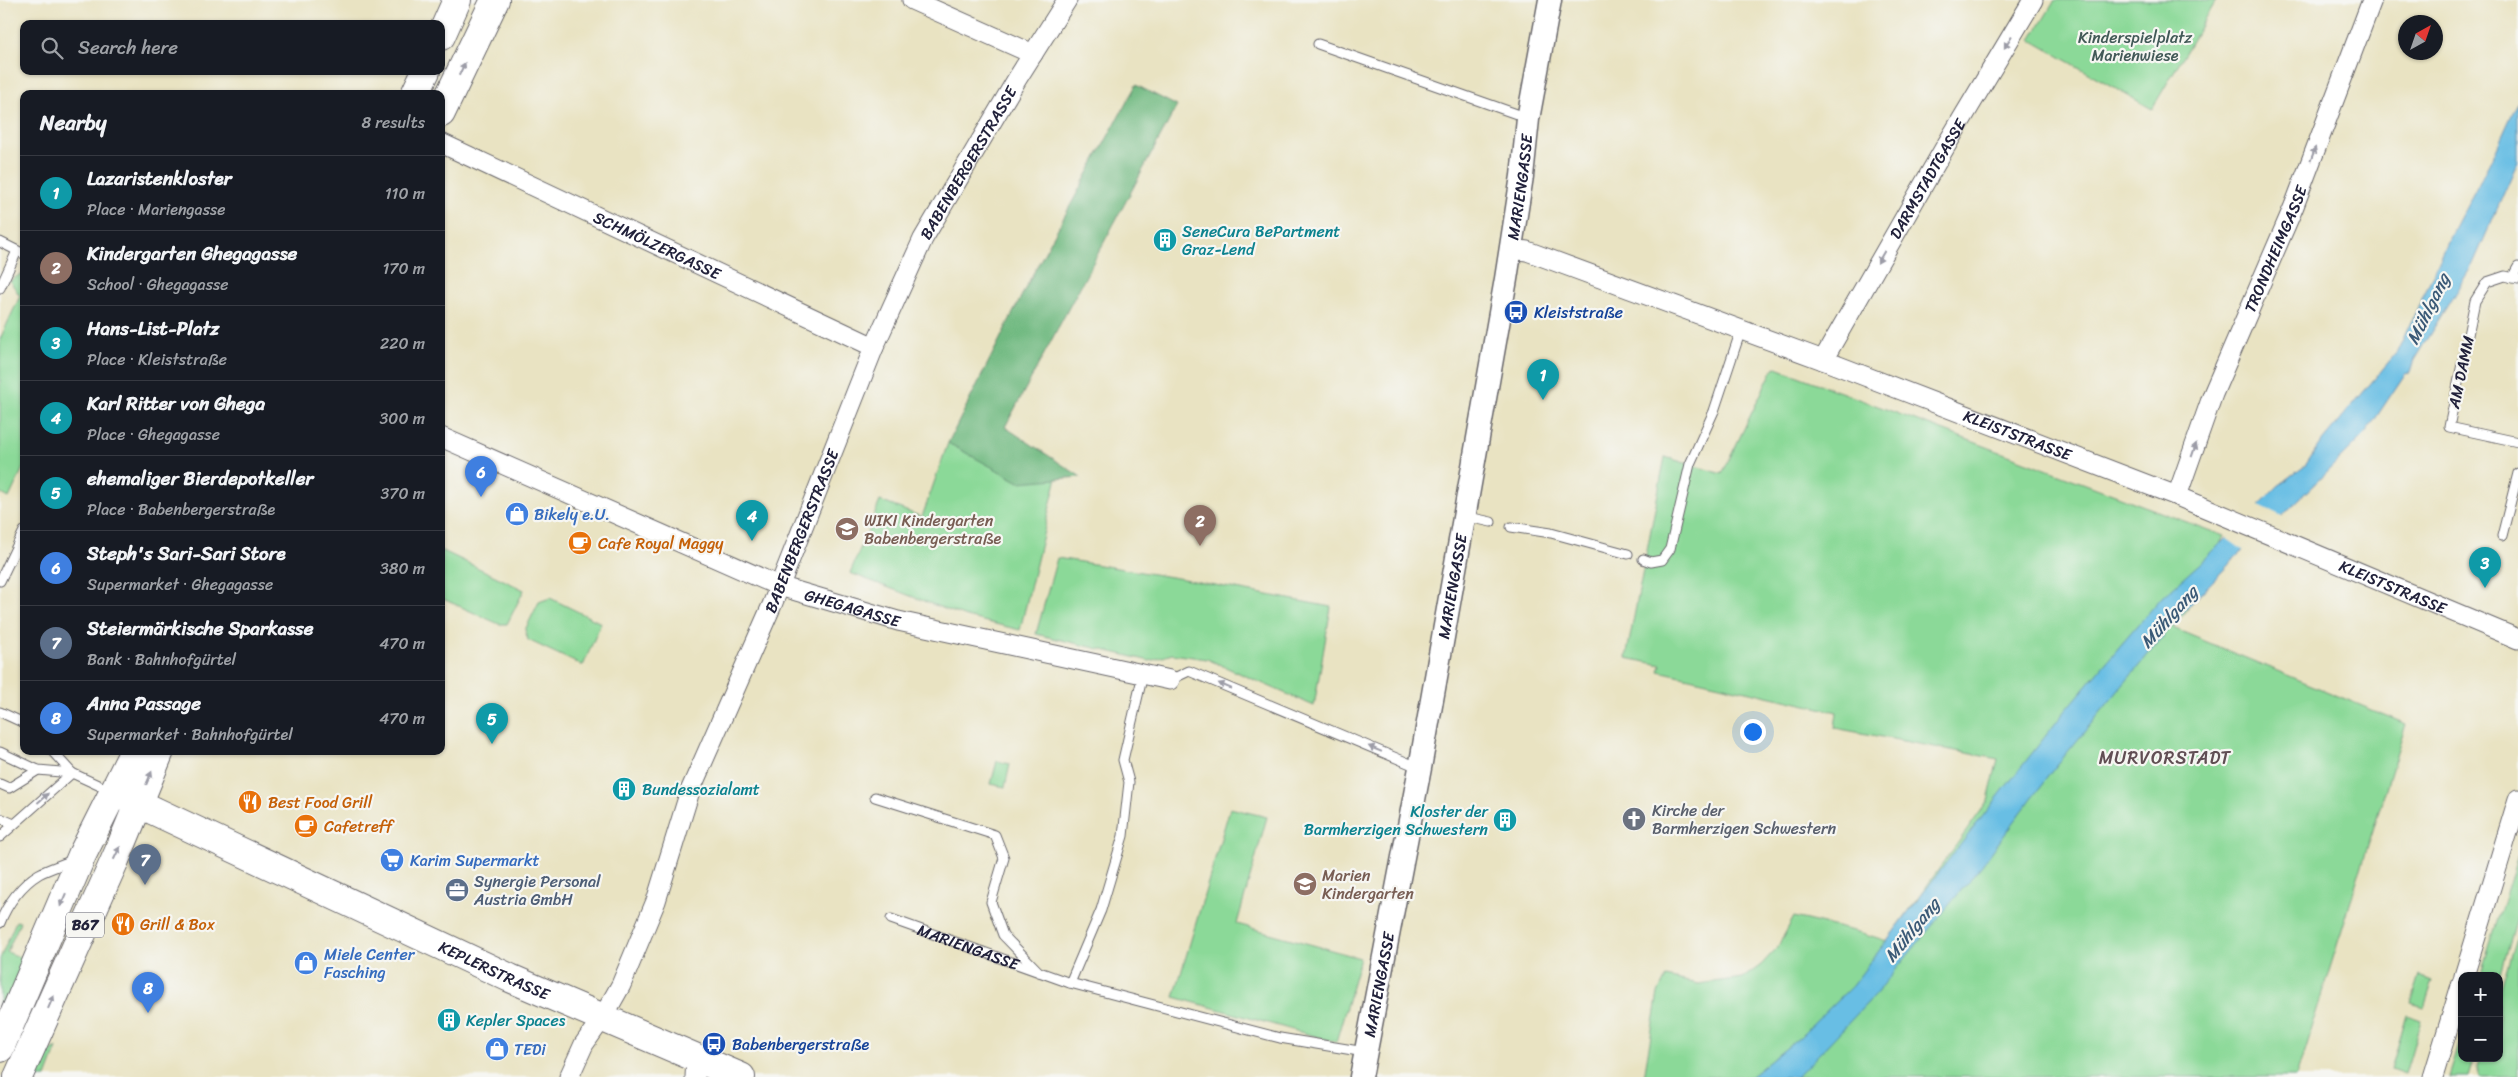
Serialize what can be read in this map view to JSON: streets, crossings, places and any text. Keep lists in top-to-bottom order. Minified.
{"streets":{"main road":["B67","KEPLERSTRASSE"],"street":["BABENBERGERSTRASSE","DARMSTADTGASSE","MARIENGASSE","SCHMÖLZERGASSE","TRONDHEIMGASSE","KLEISTSTRASSE","GHEGAGASSE"],"lane":["AM DAMM"]},"crossings":[["BABENBERGERSTRASSE","SCHMÖLZERGASSE"],["BABENBERGERSTRASSE","GHEGAGASSE"],["BABENBERGERSTRASSE","KEPLERSTRASSE"],["DARMSTADTGASSE","KLEISTSTRASSE"],["MARIENGASSE","KLEISTSTRASSE"],["TRONDHEIMGASSE","KLEISTSTRASSE"],["B67","KEPLERSTRASSE"]],"one_way":["DARMSTADTGASSE","TRONDHEIMGASSE"],"districts":["MURVORSTADT"],"water":["Mühlgang"],"parks":["Kinderspielplatz Marienwiese"],"places":{"building":["SeneCura BePartment Graz-Lend","Bundessozialamt","Kloster der Barmherzigen Schwestern","Kepler Spaces"],"bus stop":["Kleiststraße","Babenbergerstraße"],"shop":["Bikely e.U.","Miele Center Fasching","TEDi"],"school or university":["WIKI Kindergarten Babenbergerstraße","Marien Kindergarten"],"cafe":["Cafe Royal Maggy","Cafetreff"],"restaurant":["Best Food Grill","Grill & Box"],"church":["Kirche der Barmherzigen Schwestern"],"supermarket":["Karim Supermarkt"],"office":["Synergie Personal Austria GmbH"]},"north":"top right","page":{"search":"Search here","heading":["Nearby","8 results"],"list":[{"mark":"1","name":"Lazaristenkloster","note":"Place · Mariengasse","value":"110 m"},{"mark":"2","name":"Kindergarten Ghegagasse","note":"School · Ghegagasse","value":"170 m"},{"mark":"3","name":"Hans-List-Platz","note":"Place · Kleiststraße","value":"220 m"},{"mark":"4","name":"Karl Ritter von Ghega","note":"Place · Ghegagasse","value":"300 m"},{"mark":"5","name":"ehemaliger Bierdepotkeller","note":"Place · Babenbergerstraße","value":"370 m"},{"mark":"6","name":"Steph's Sari-Sari Store","note":"Supermarket · Ghegagasse","value":"380 m"},{"mark":"7","name":"Steiermärkische Sparkasse","note":"Bank · Bahnhofgürtel","value":"470 m"},{"mark":"8","name":"Anna Passage","note":"Supermarket · Bahnhofgürtel","value":"470 m"}],"pins":["1","6","4","2","3","5","7","8"],"map_buttons":["+","−"]}}
